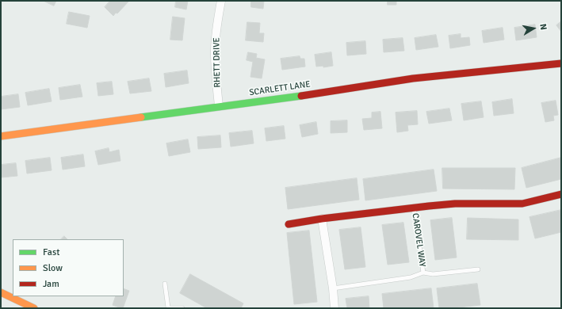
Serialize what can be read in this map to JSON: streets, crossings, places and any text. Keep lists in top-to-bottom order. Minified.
{"streets":{"street":["RHETT DRIVE","SCARLETT LANE"],"lane":["CAROVEL WAY"]},"crossings":[["RHETT DRIVE","SCARLETT LANE"]],"legend":["Fast","Slow","Jam"],"north":"right"}
